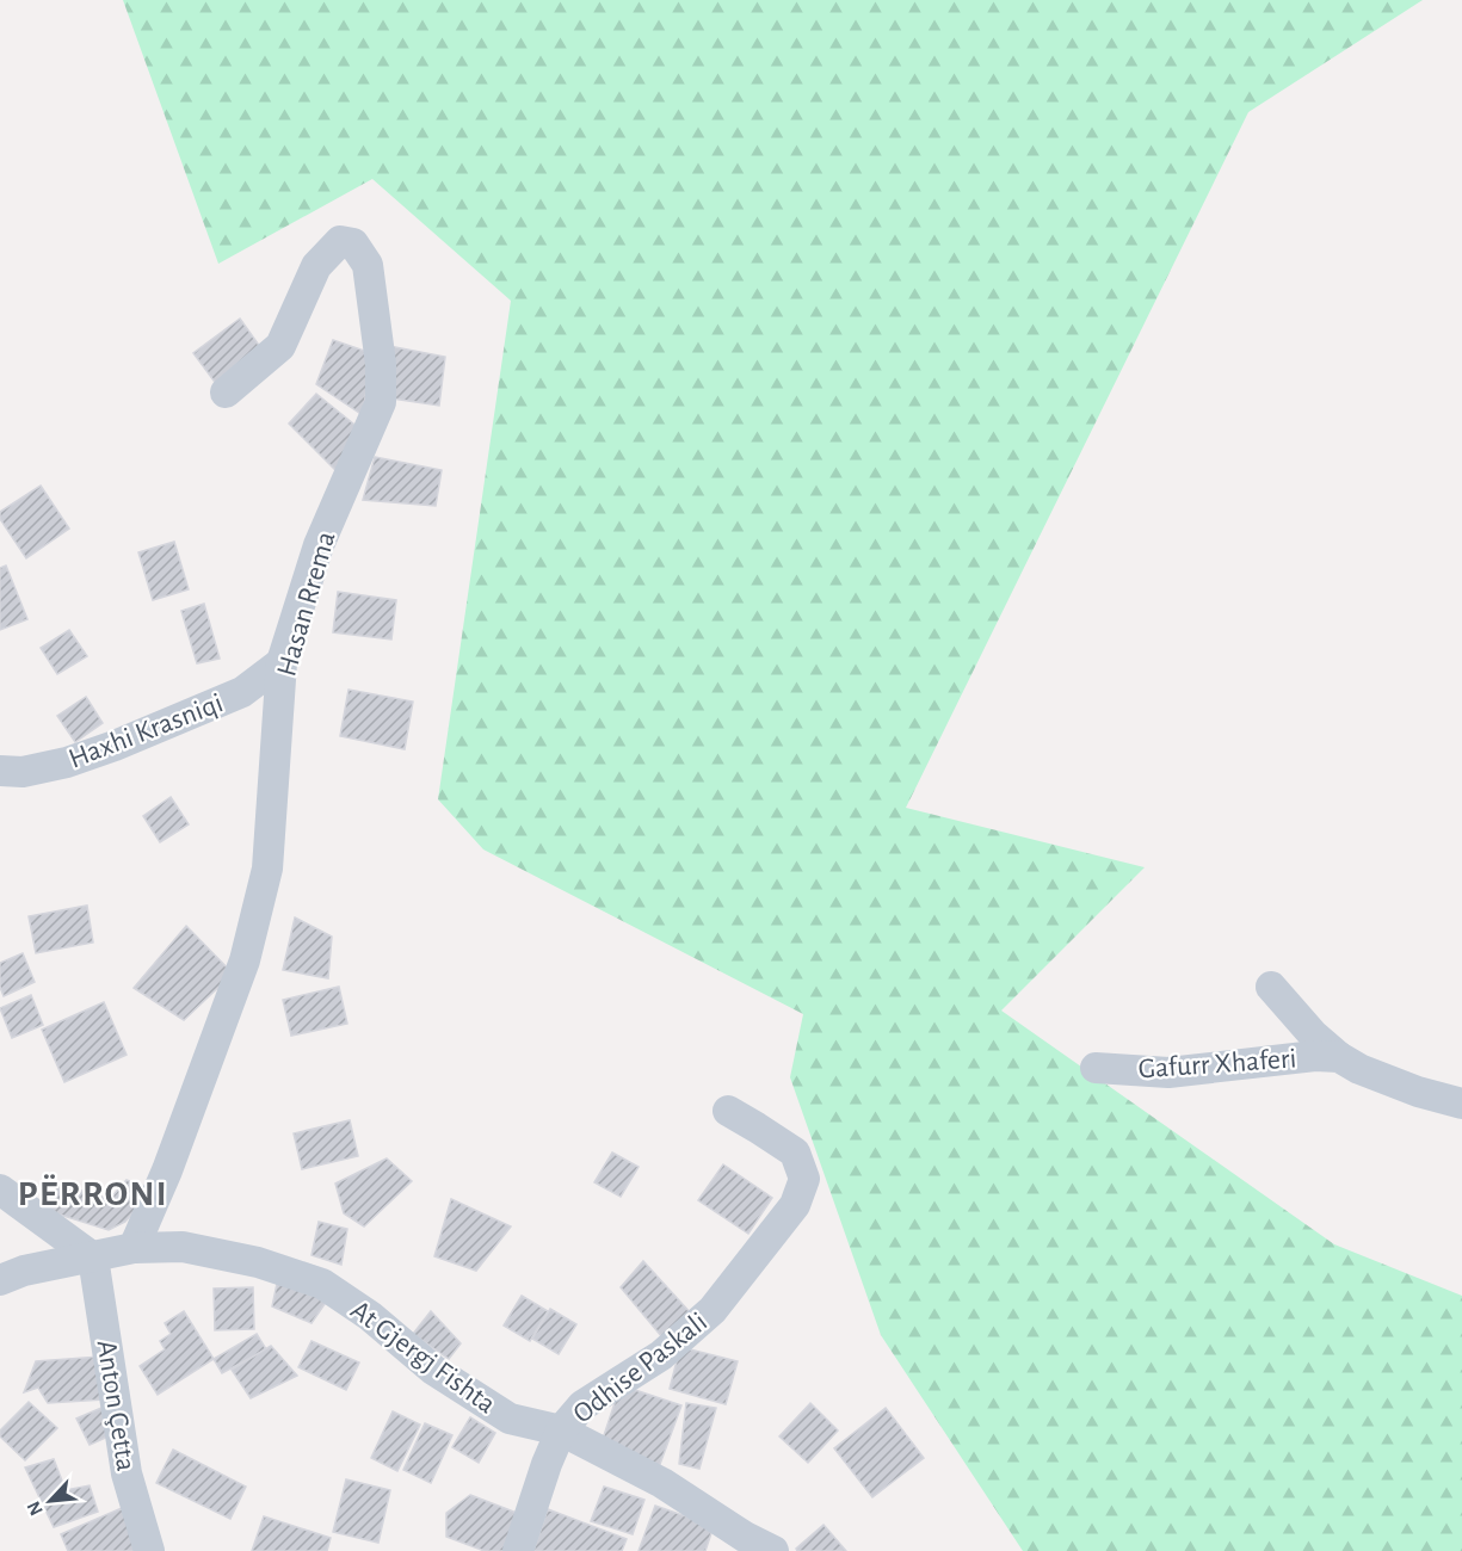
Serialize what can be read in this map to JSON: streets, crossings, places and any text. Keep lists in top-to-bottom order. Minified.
{"streets":{"street":["Hasan Rrema","Haxhi Krasniqi","Gafurr Xhaferi","At Gjergj Fishta","Odhise Paskali","Anton Çetta"]},"crossings":[["Hasan Rrema","Haxhi Krasniqi"],["Hasan Rrema","At Gjergj Fishta"],["At Gjergj Fishta","Odhise Paskali"],["At Gjergj Fishta","Anton Çetta"]],"districts":["PËRRONI"],"north":"bottom left"}
